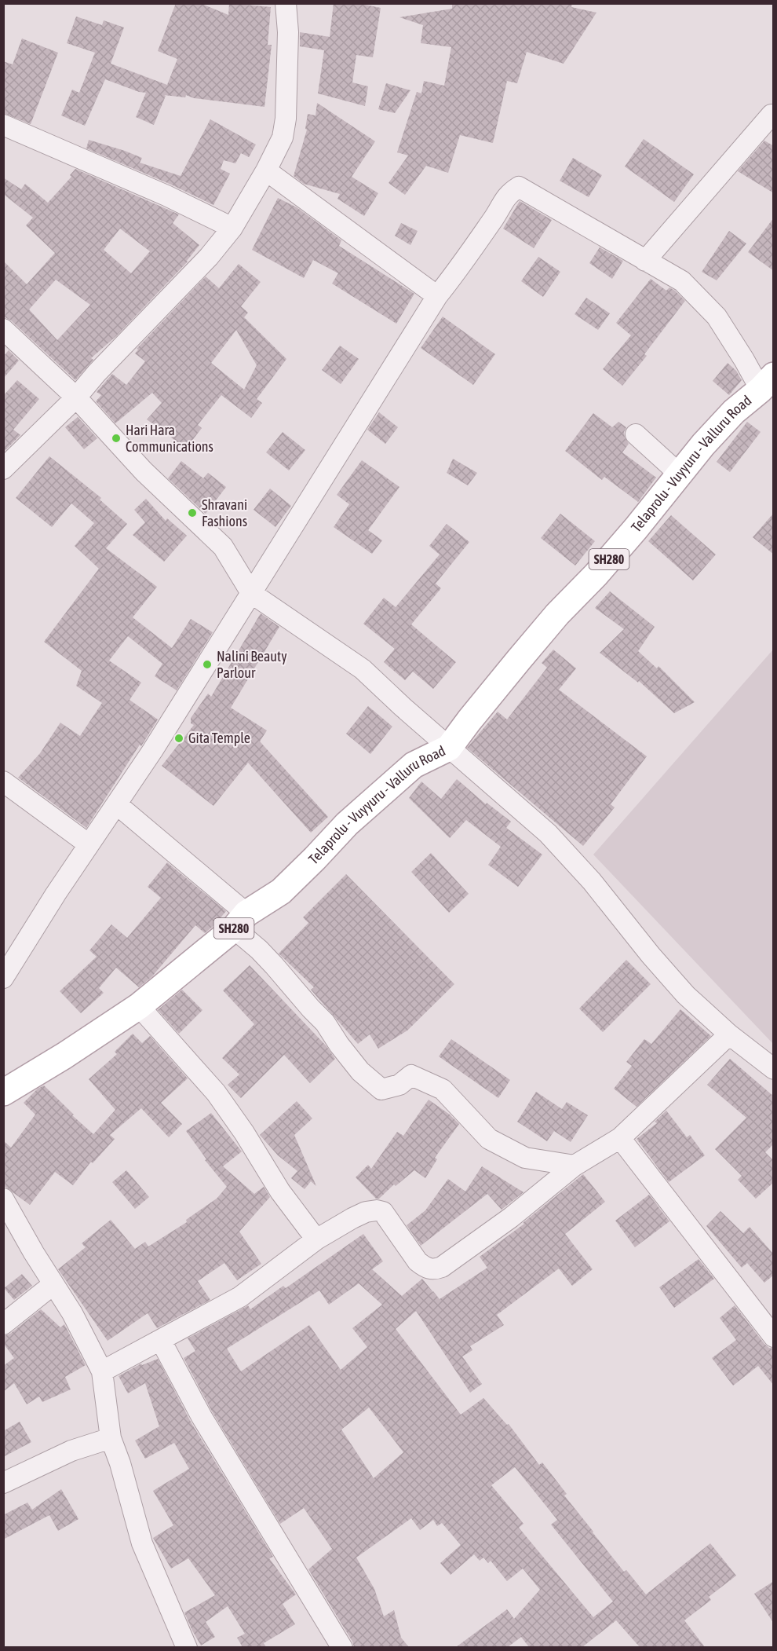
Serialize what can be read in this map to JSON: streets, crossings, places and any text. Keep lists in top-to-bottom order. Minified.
{"streets":{"main road":["Telaprolu - Vuyyuru - Valluru Road","SH280"]},"places":["Hari Hara Communications","Shravani Fashions","Nalini Beauty Parlour","Gita Temple"]}
